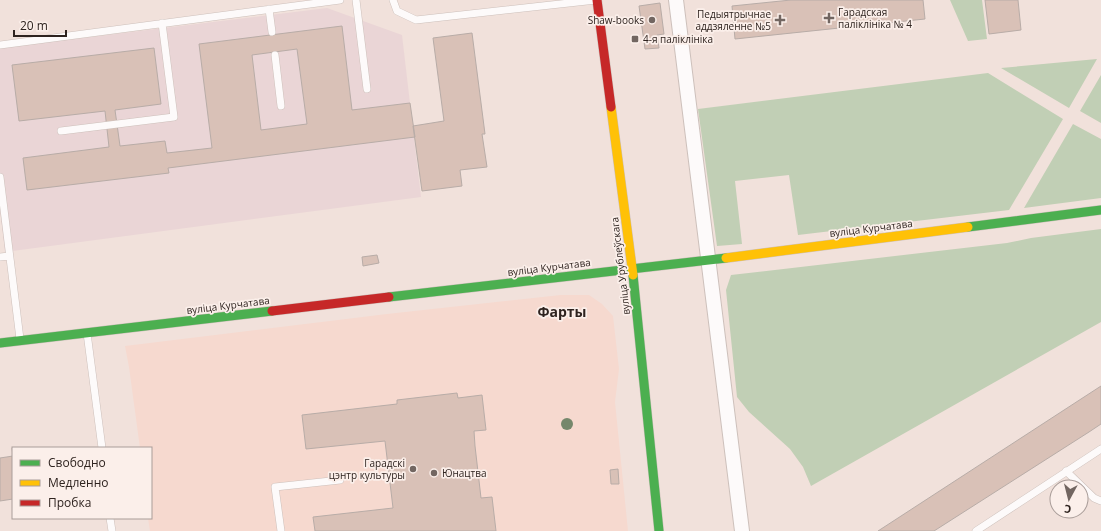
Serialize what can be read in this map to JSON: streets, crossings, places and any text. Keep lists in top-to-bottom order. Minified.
{"streets":{"main road":["вуліца Курчатава","вуліца Урублеўскага"]},"crossings":[["вуліца Курчатава","вуліца Урублеўскага"]],"districts":["Фарты"],"places":{"health":["Гарадская паліклініка № 4","Педыятрычнае аддзяленне №5"],"other":["Shaw-books","Гарадскі цэнтр культуры","Юнацтва"],"transit":["4-я паліклініка"]},"legend":["Свободно","Медленно","Пробка"],"scale_bar":"20 m","north":"bottom"}
